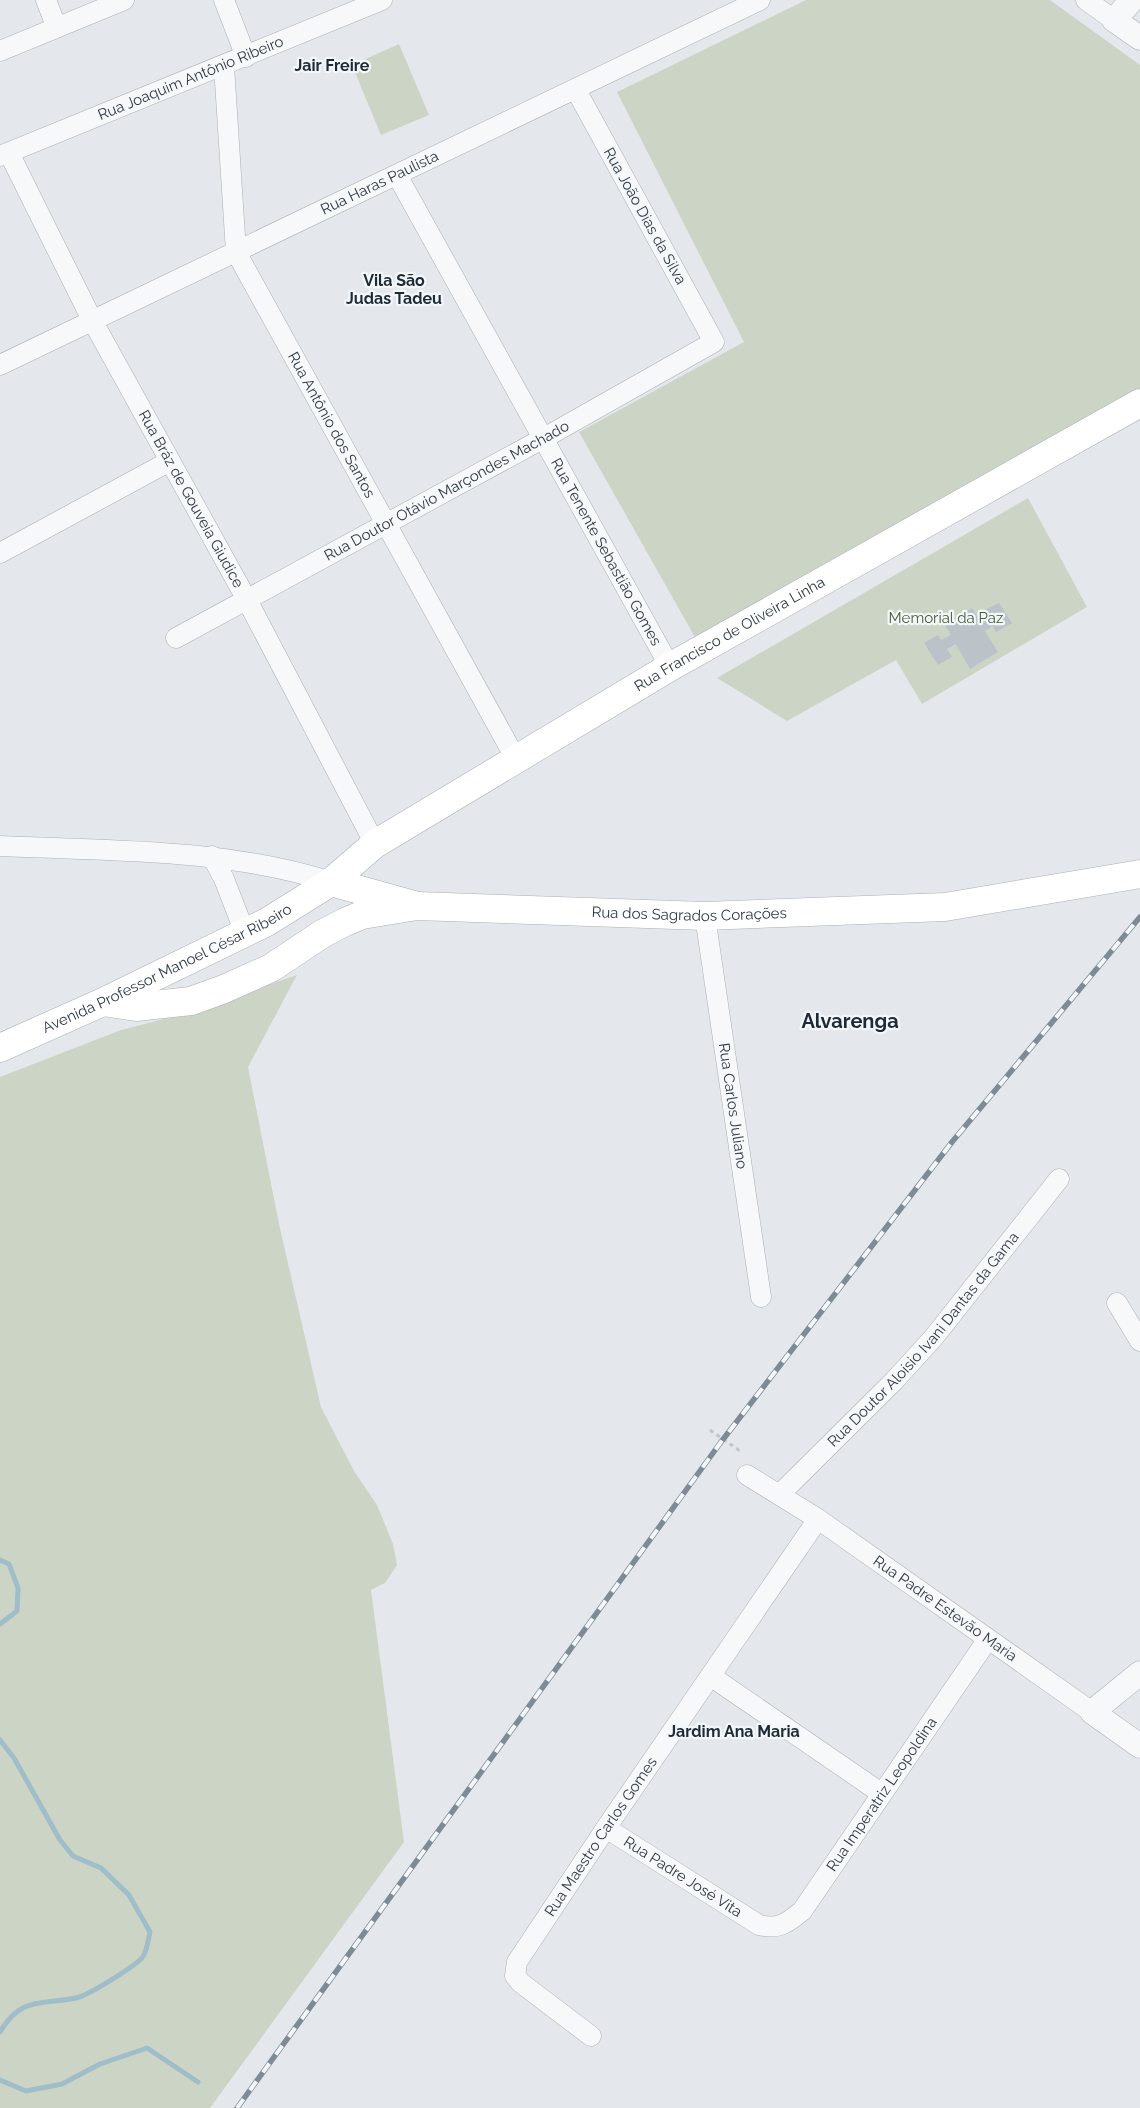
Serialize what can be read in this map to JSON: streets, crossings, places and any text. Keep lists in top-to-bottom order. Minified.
{"streets":{"main road":["Rua Francisco de Oliveira Linha","Rua dos Sagrados Corações","Avenida Professor Manoel César Ribeiro"],"street":["Rua Joaquim Antônio Ribeiro","Rua Haras Paulista","Rua João Dias da Silva","Rua Antônio dos Santos","Rua Doutor Otávio Marçondes Machado","Rua Bráz de Gouveia Giudice","Rua Tenente Sebastião Gomes","Rua Carlos Juliano","Rua Doutor Aloísio Ivani Dantas da Gama","Rua Padre Estevão Maria","Rua Imperatriz Leopoldina","Rua Maestro Carlos Gomes","Rua Padre José Vita"]},"crossings":[["Rua Joaquim Antônio Ribeiro","Rua Antônio dos Santos"],["Rua Joaquim Antônio Ribeiro","Rua Bráz de Gouveia Giudice"],["Rua Haras Paulista","Rua João Dias da Silva"],["Rua Haras Paulista","Rua Antônio dos Santos"],["Rua Haras Paulista","Rua Bráz de Gouveia Giudice"],["Rua Haras Paulista","Rua Tenente Sebastião Gomes"],["Rua João Dias da Silva","Rua Doutor Otávio Marçondes Machado"],["Rua Antônio dos Santos","Rua Doutor Otávio Marçondes Machado"],["Rua Antônio dos Santos","Rua Francisco de Oliveira Linha"],["Rua Doutor Otávio Marçondes Machado","Rua Bráz de Gouveia Giudice"],["Rua Doutor Otávio Marçondes Machado","Rua Tenente Sebastião Gomes"],["Rua Bráz de Gouveia Giudice","Rua Francisco de Oliveira Linha"],["Rua Tenente Sebastião Gomes","Rua Francisco de Oliveira Linha"],["Rua Francisco de Oliveira Linha","Avenida Professor Manoel César Ribeiro"],["Rua dos Sagrados Corações","Rua Carlos Juliano"],["Rua Doutor Aloísio Ivani Dantas da Gama","Rua Padre Estevão Maria"],["Rua Padre Estevão Maria","Rua Imperatriz Leopoldina"],["Rua Padre Estevão Maria","Rua Maestro Carlos Gomes"],["Rua Imperatriz Leopoldina","Rua Padre José Vita"],["Rua Maestro Carlos Gomes","Rua Padre José Vita"]],"districts":["Jair Freire","Vila São Judas Tadeu","Alvarenga","Jardim Ana Maria"],"parks":["Memorial da Paz"]}
